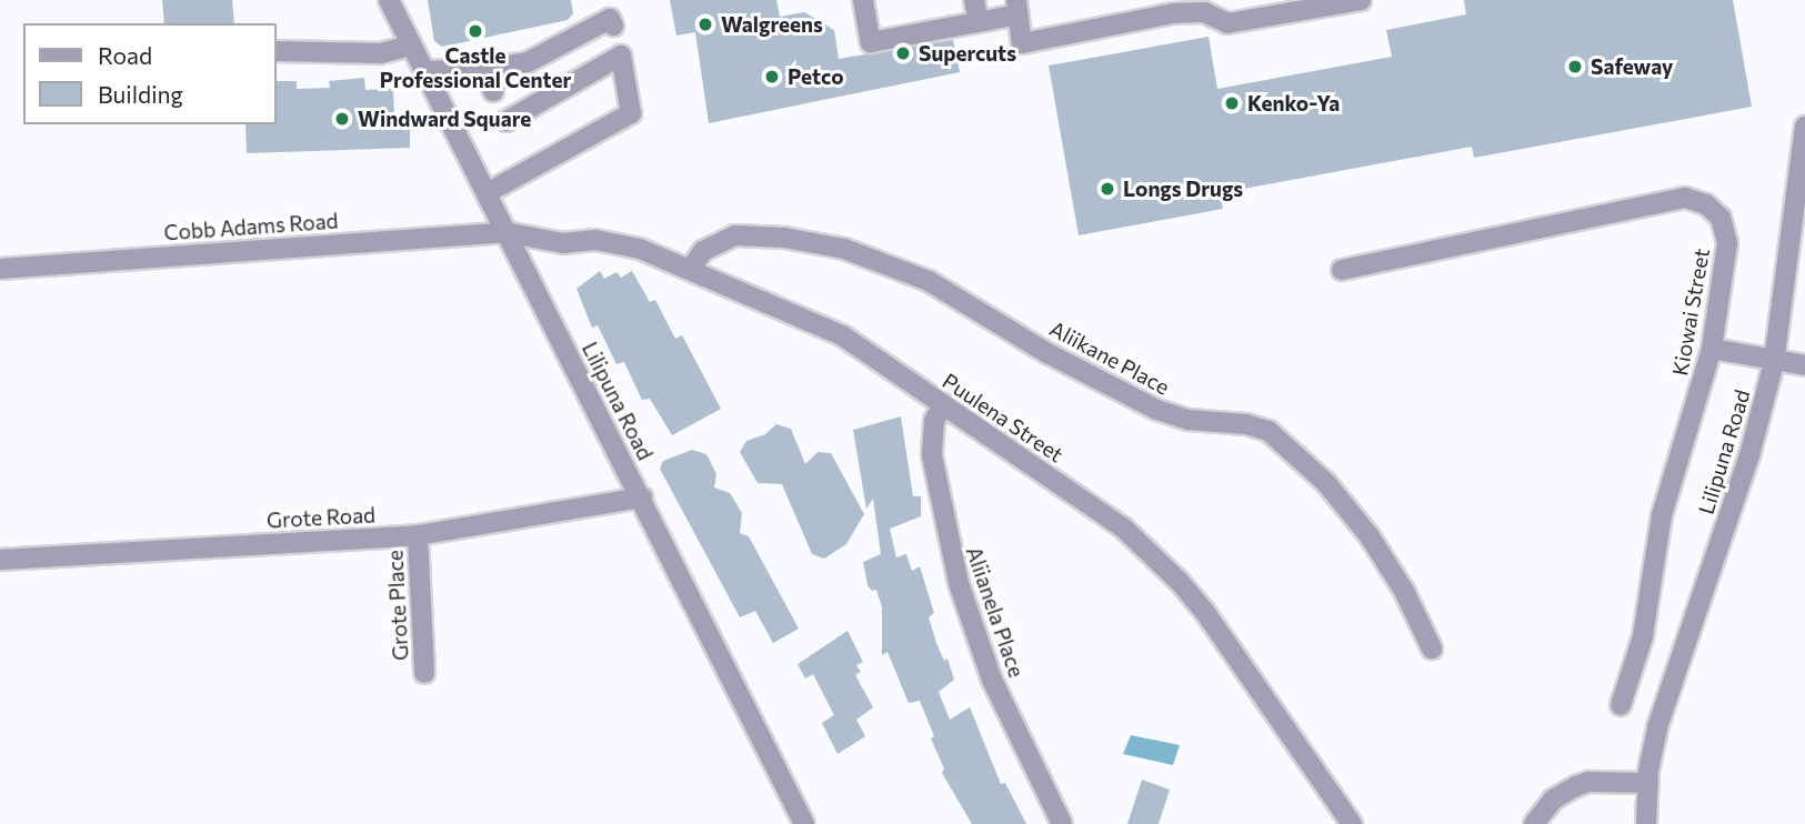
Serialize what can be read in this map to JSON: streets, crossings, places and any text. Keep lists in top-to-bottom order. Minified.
{"streets":{"street":["Cobb Adams Road","Kiowai Street","Aliikane Place","Lilipuna Road","Puulena Street","Grote Road","Grote Place","Aliianela Place"]},"crossings":[["Cobb Adams Road","Lilipuna Road"],["Cobb Adams Road","Puulena Street"],["Aliikane Place","Puulena Street"],["Lilipuna Road","Puulena Street"],["Lilipuna Road","Grote Road"],["Puulena Street","Aliianela Place"],["Grote Road","Grote Place"]],"places":["Walgreens","Castle Professional Center","Supercuts","Safeway","Petco","Kenko-Ya","Windward Square","Longs Drugs"],"legend":["Road","Building"]}
